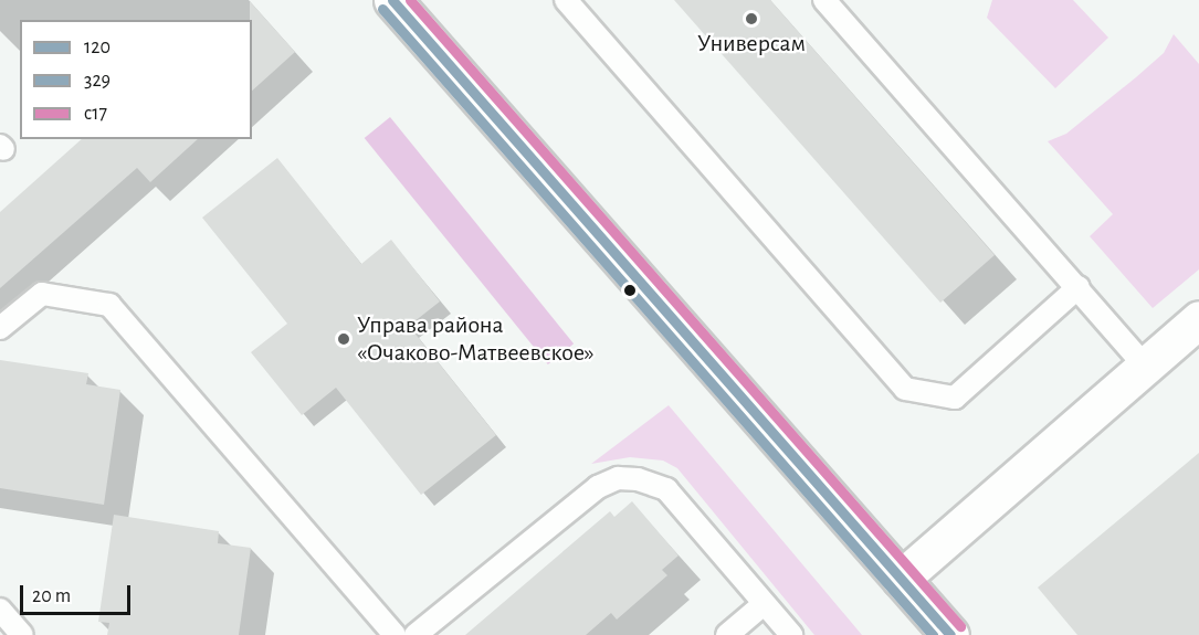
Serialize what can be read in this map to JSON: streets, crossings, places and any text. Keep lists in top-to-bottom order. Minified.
{"places":["Универсам","Управа района «Очаково-Матвеевское»"],"lines":["transit line 120","transit line с17","transit line 329"],"legend":["120","329","с17"],"scale_bar":"20 m"}
